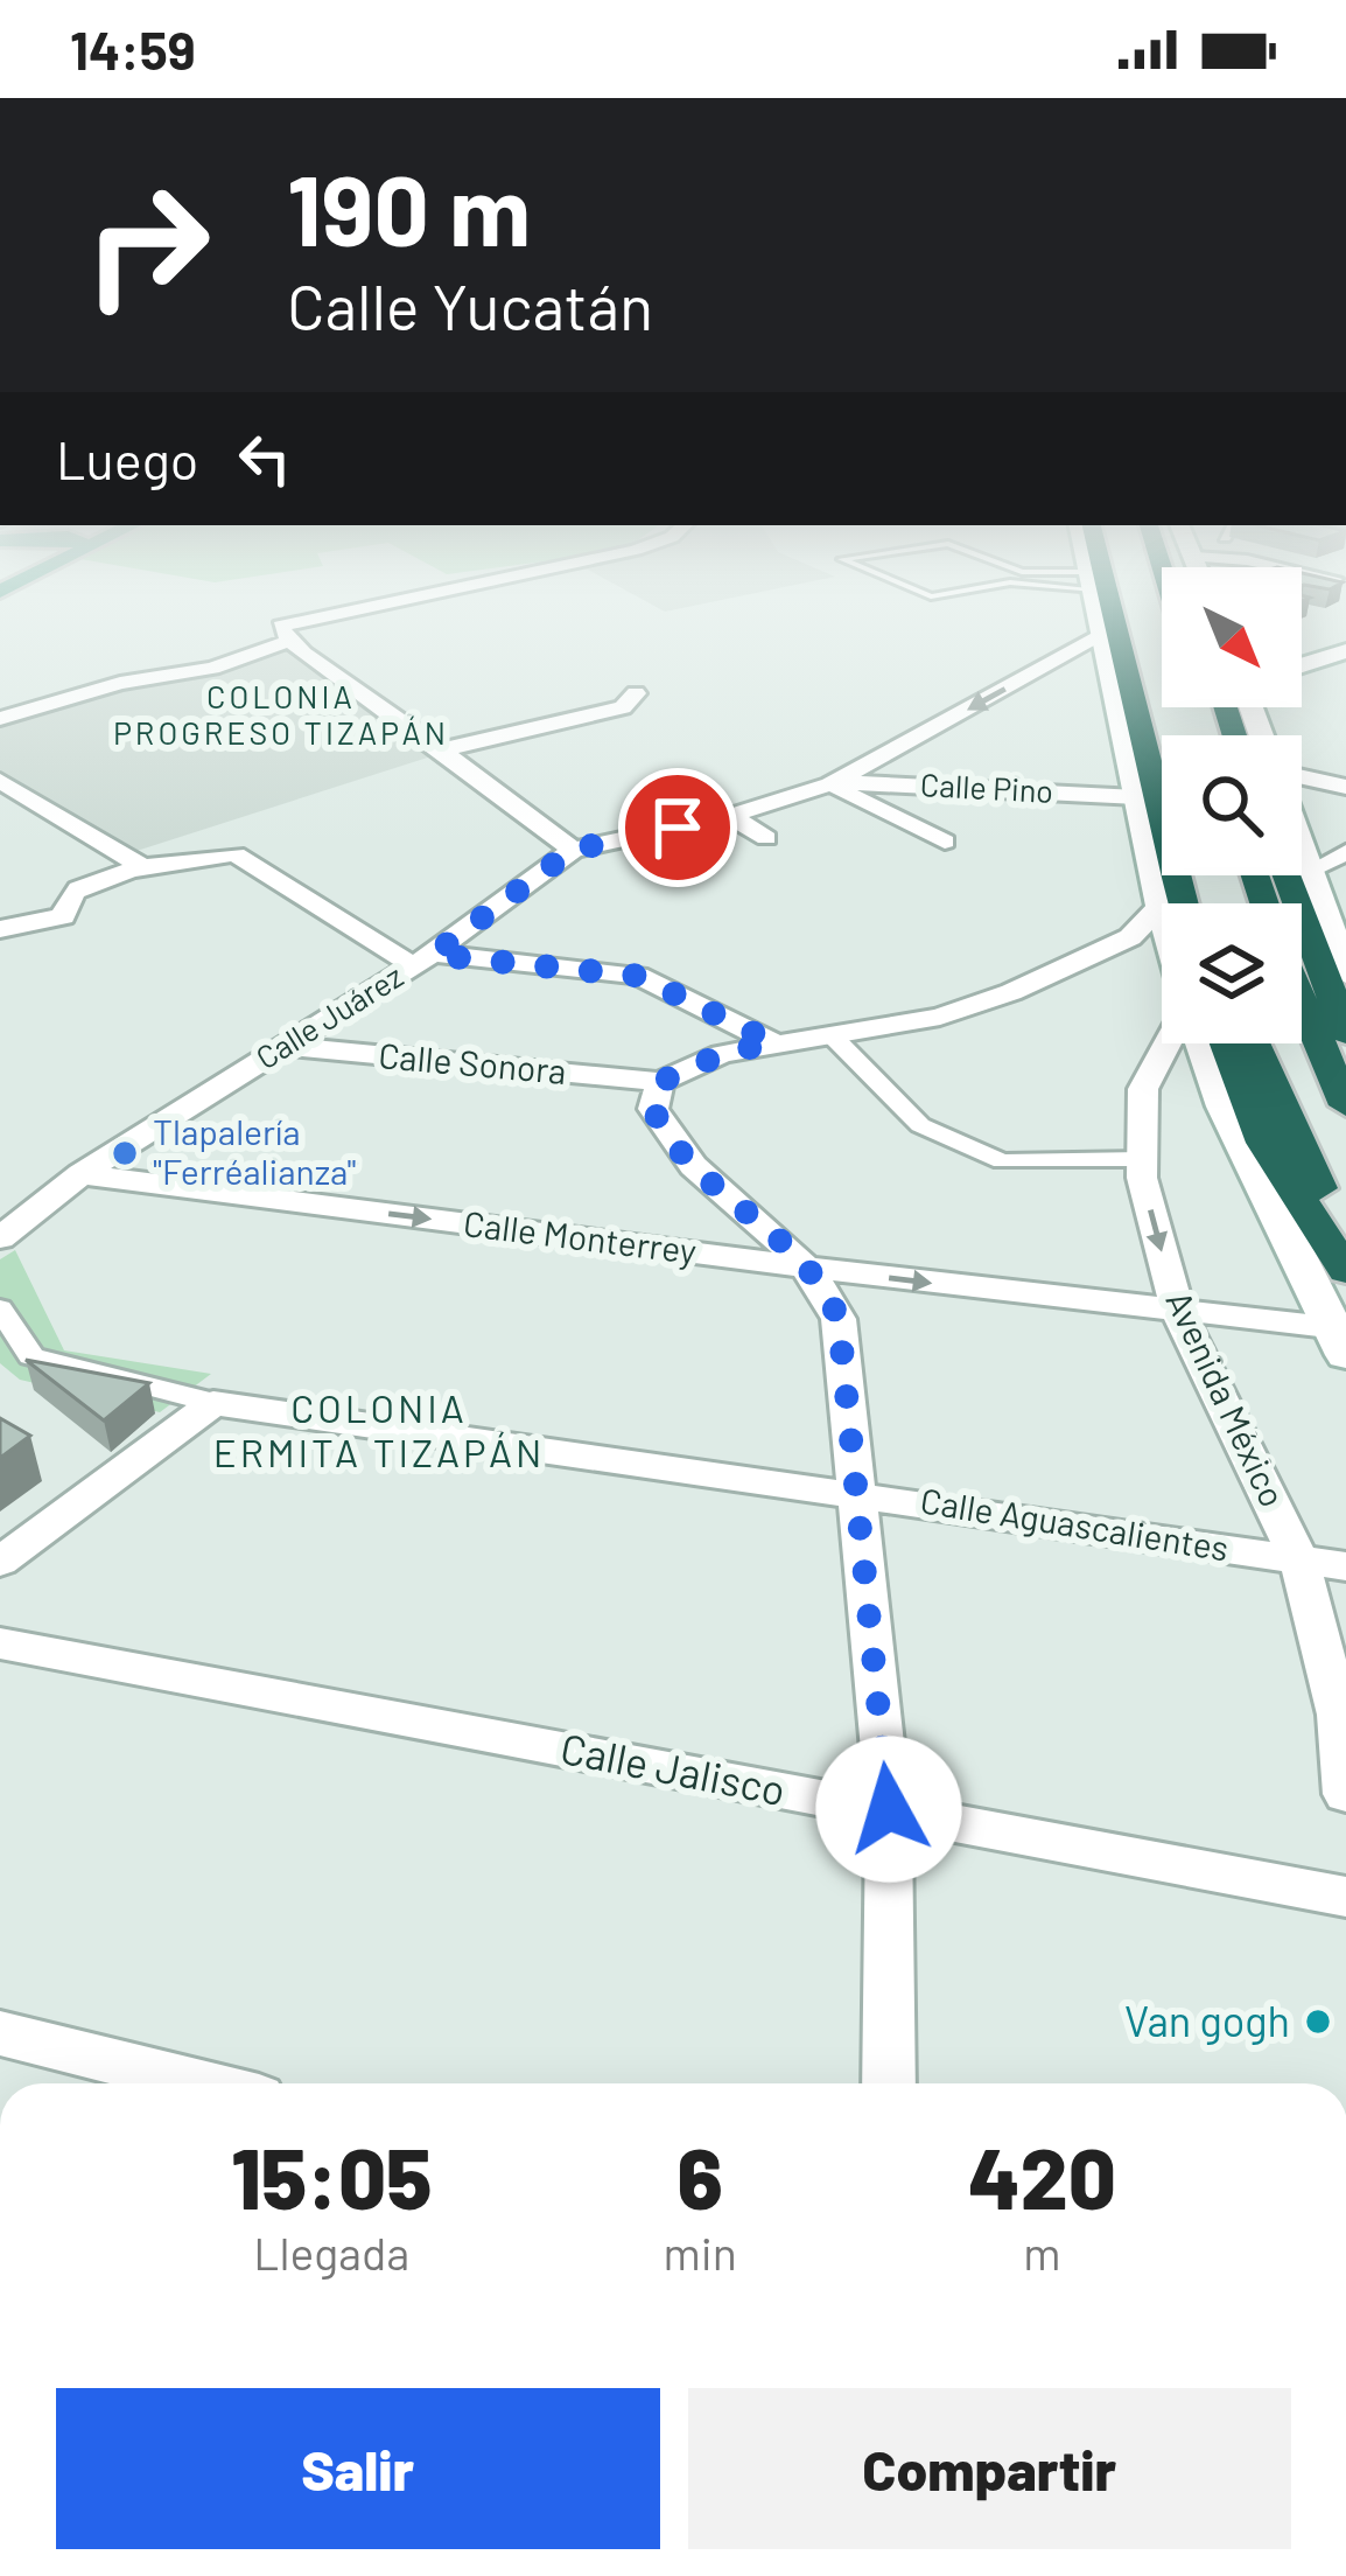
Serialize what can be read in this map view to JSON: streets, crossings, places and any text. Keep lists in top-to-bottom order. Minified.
{"streets":{"street":["Calle Pino","Calle Juárez","Calle Sonora","Calle Monterrey","Avenida México","Calle Aguascalientes","Calle Jalisco"]},"crossings":[["Calle Juárez","Calle Sonora"],["Calle Juárez","Calle Monterrey"],["Calle Monterrey","Avenida México"],["Avenida México","Calle Aguascalientes"]],"districts":["COLONIA PROGRESO TIZAPÁN","COLONIA ERMITA TIZAPÁN"],"places":["Tlapalería \"Ferréalianza\"","Van gogh"],"north":"bottom right","page":{"status":"14:59","turn":["190 m","Calle Yucatán"],"then":"Luego","eta":["15:05","Llegada","6","min","420","m"],"buttons":["Salir","Compartir"]}}
